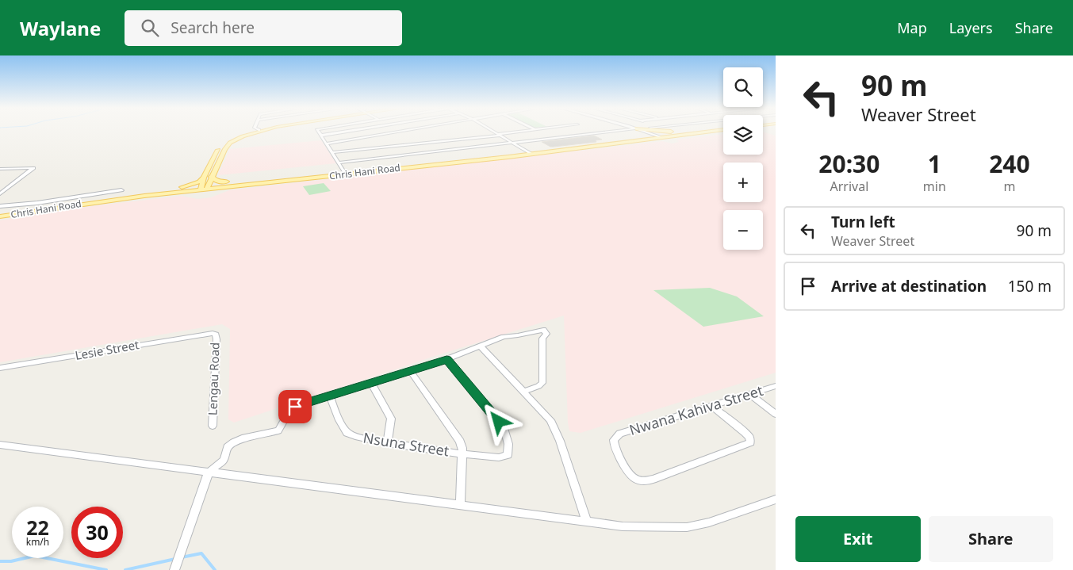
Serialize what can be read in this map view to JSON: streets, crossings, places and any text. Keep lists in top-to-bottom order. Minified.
{"streets":{"main road":["Chris Hani Road"],"street":["Lesie Street","Lengau Road","Nwana Kahiva Street","Nsuna Street"]},"crossings":[["Lesie Street","Lengau Road"]],"page":{"header":"Waylane","search":"Search here","nav":["Map","Layers","Share"],"turn":["90 m","Weaver Street"],"map_buttons":["+","−"],"eta":["20:30","Arrival","1","min","240","m"],"list":[{"name":"Turn left","note":"Weaver Street","value":"90 m"},{"name":"Arrive at destination","value":"150 m"}],"speed":"22 km/h","limit":"30","buttons":["Exit","Share"]}}
